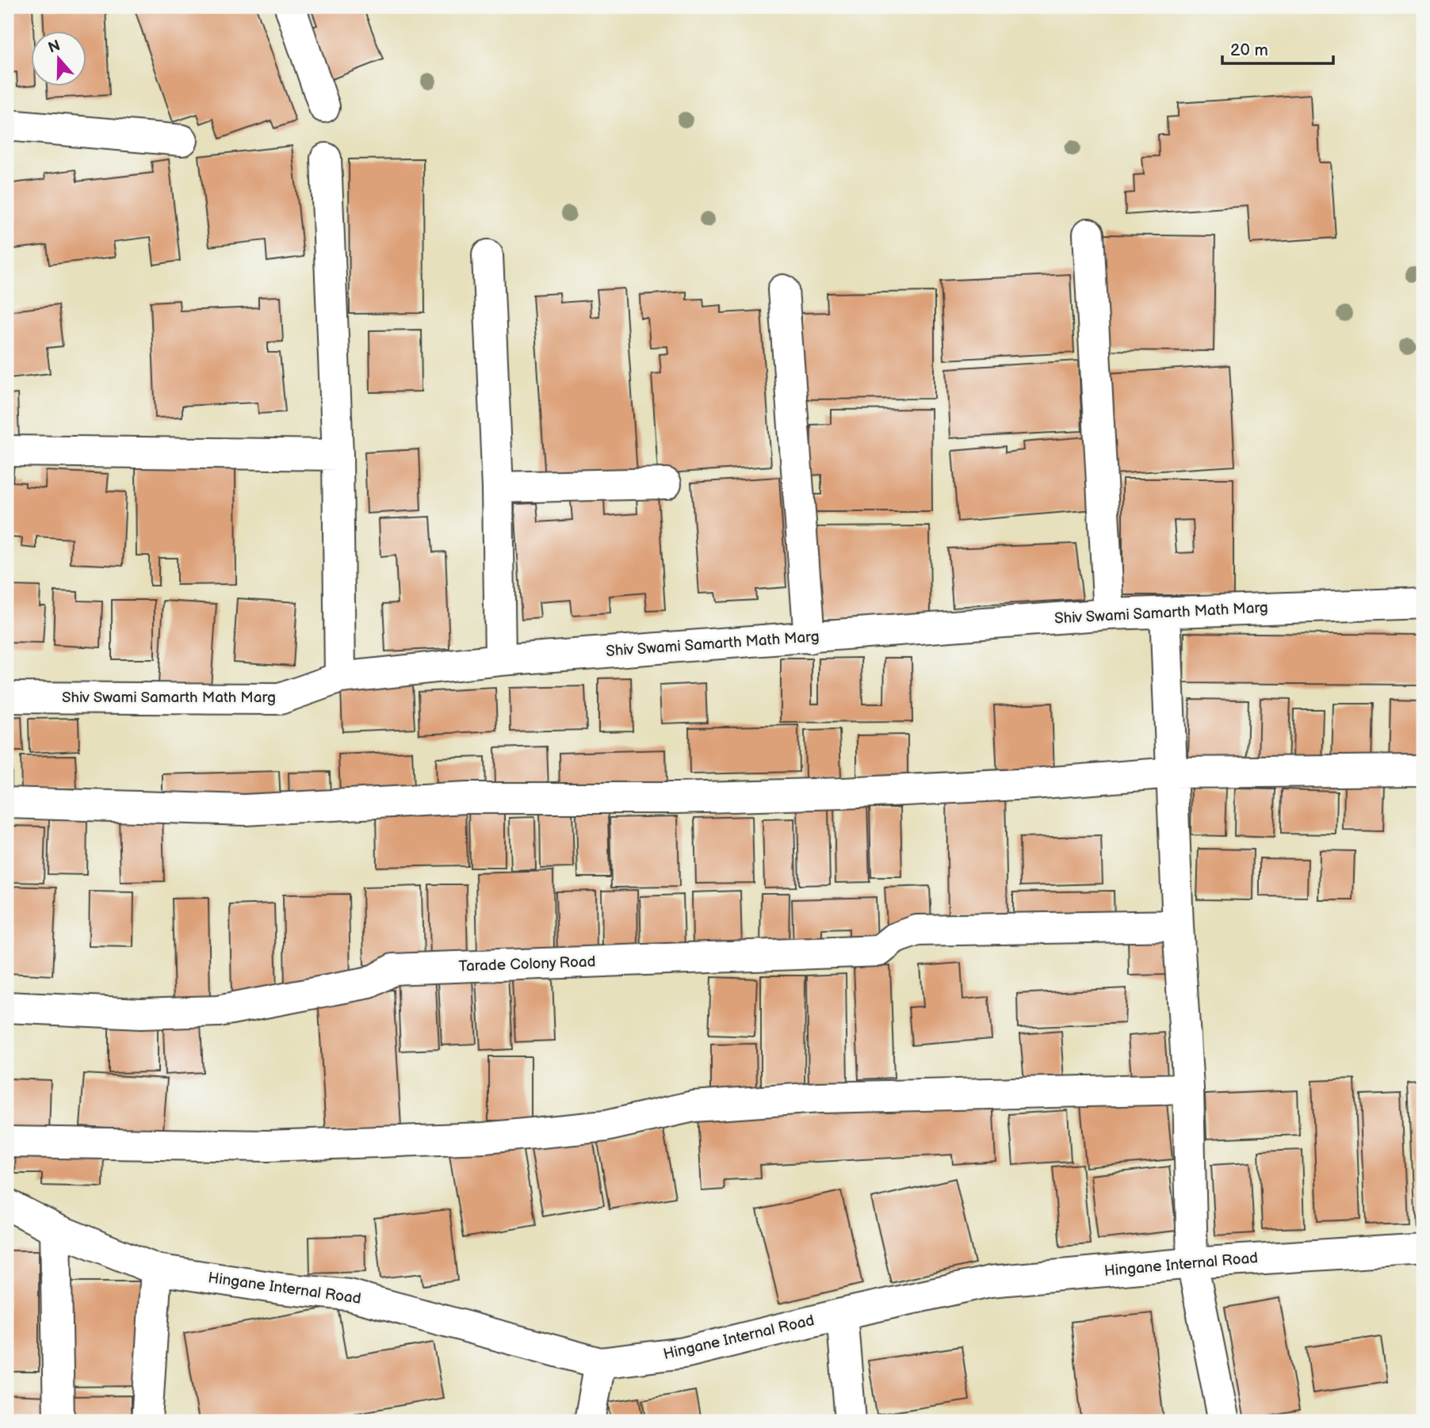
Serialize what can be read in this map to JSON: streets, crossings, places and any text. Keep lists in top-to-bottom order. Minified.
{"streets":{"street":["Shiv Swami Samarth Math Marg","Tarade Colony Road","Hingane Internal Road"]},"scale_bar":"20 m","north":"top"}
